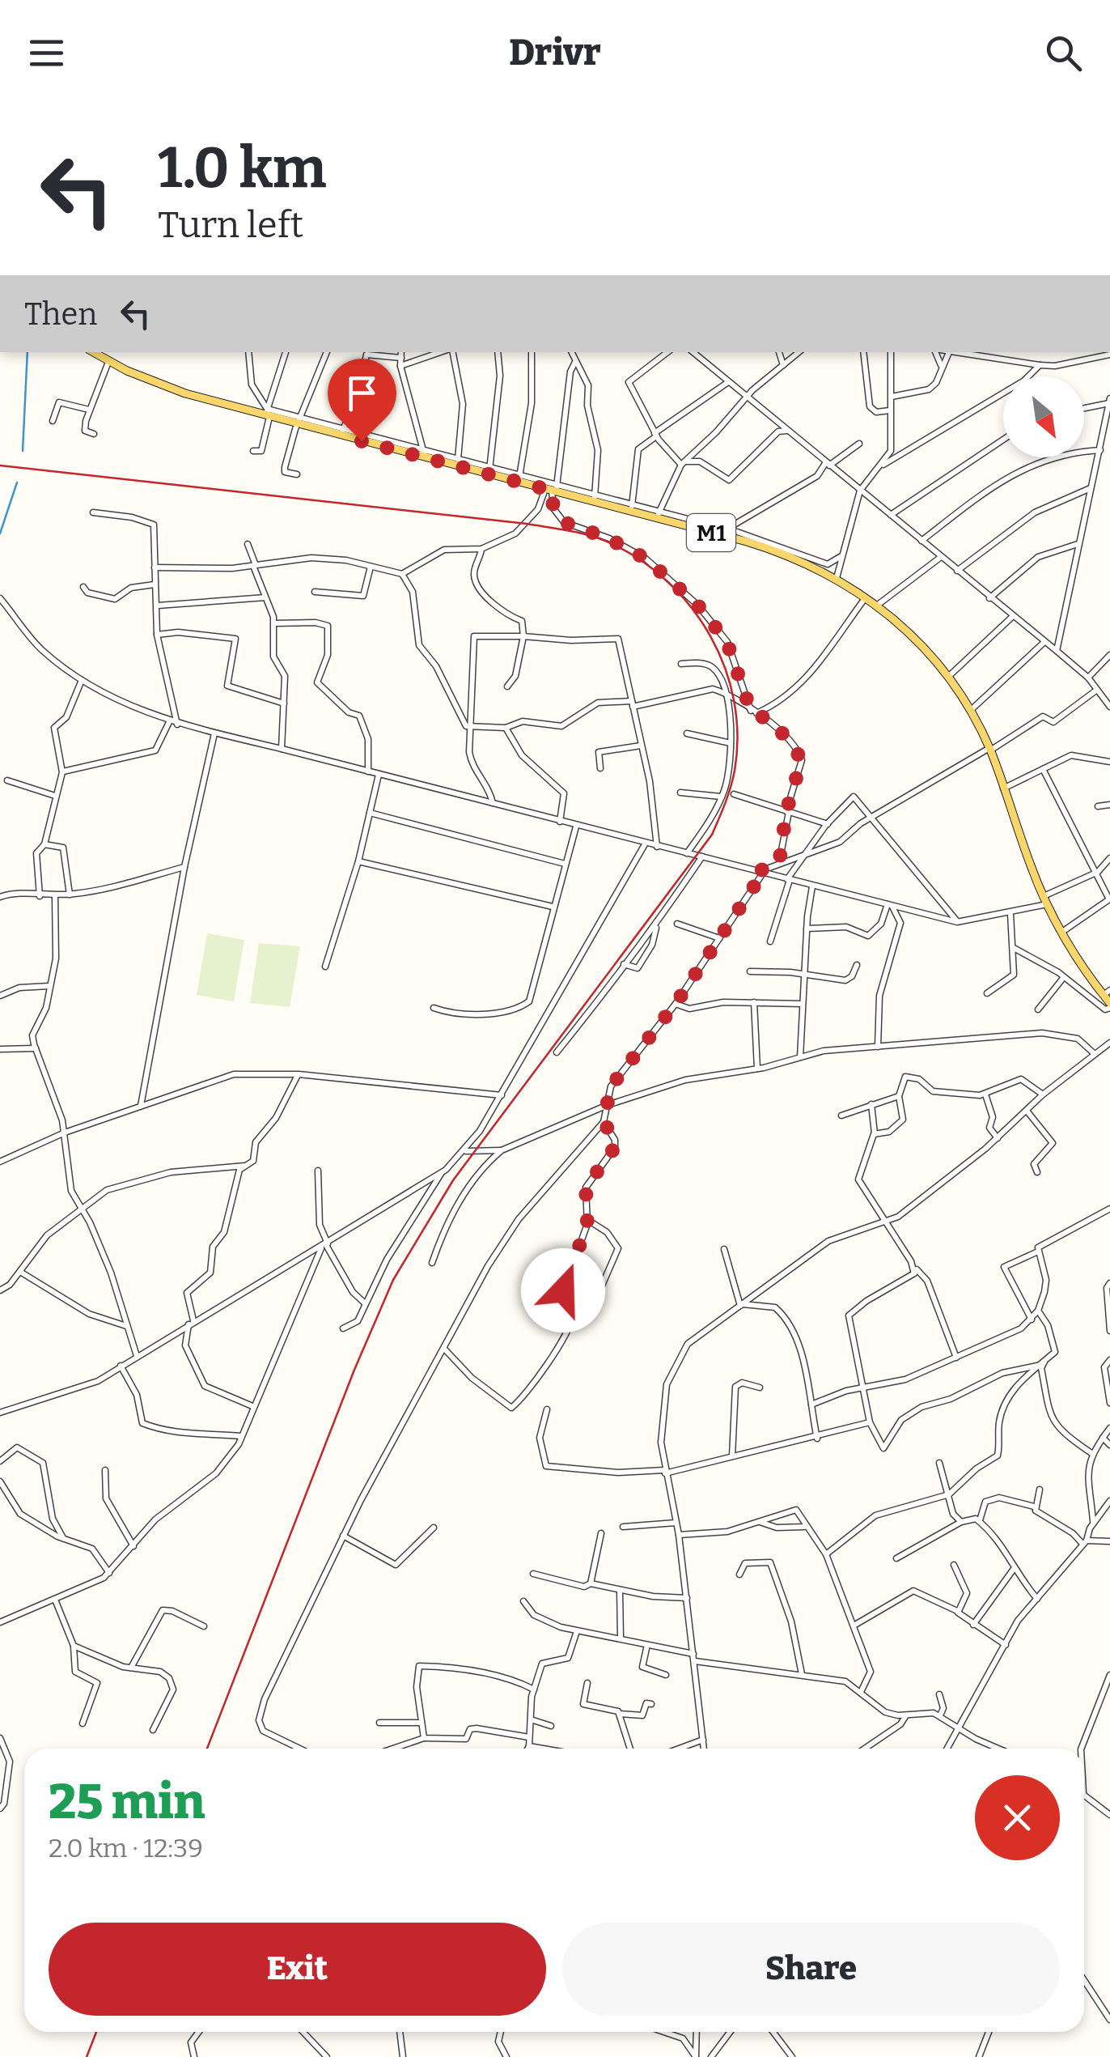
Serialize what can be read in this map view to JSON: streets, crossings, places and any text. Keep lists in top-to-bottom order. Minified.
{"streets":{"main road":["M1"]},"north":"bottom right","page":{"header":"Drivr","turn":["1.0 km","Turn left"],"then":"Then","heading":["25 min","2.0 km · 12:39"],"buttons":["Exit","Share"]}}
